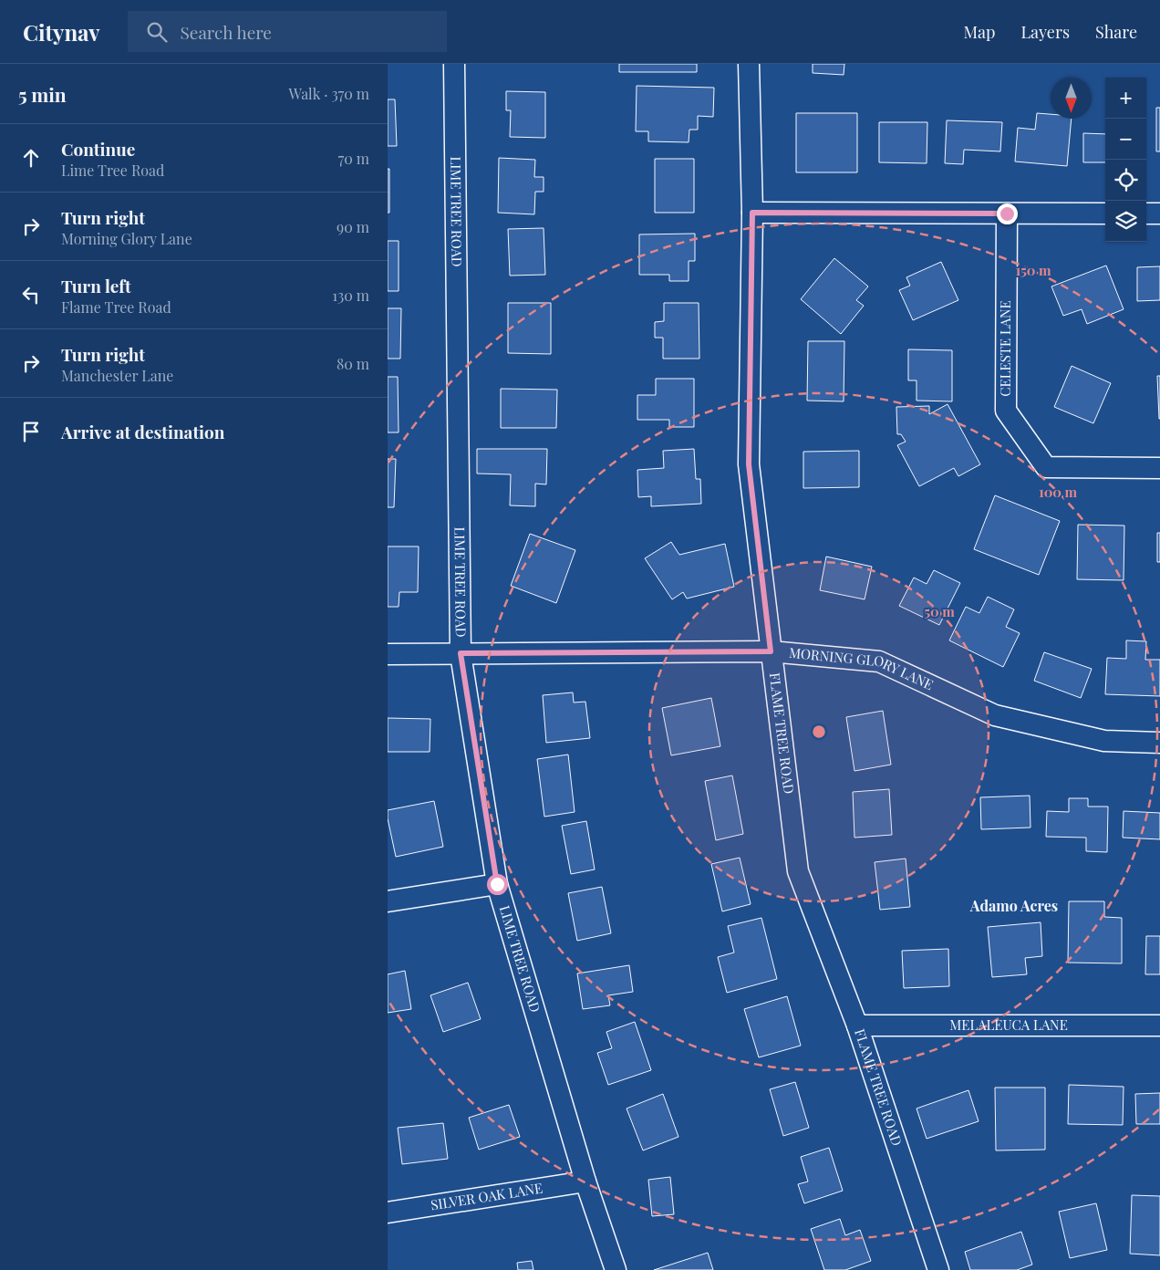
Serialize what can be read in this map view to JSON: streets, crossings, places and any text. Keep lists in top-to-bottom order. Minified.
{"streets":{"street":["LIME TREE ROAD","CELESTE LANE","MORNING GLORY LANE","FLAME TREE ROAD","MELALEUCA LANE","SILVER OAK LANE"]},"crossings":[["LIME TREE ROAD","MORNING GLORY LANE"],["LIME TREE ROAD","SILVER OAK LANE"],["MORNING GLORY LANE","FLAME TREE ROAD"],["FLAME TREE ROAD","MELALEUCA LANE"]],"districts":["Adamo Acres"],"north":"bottom","page":{"header":"Citynav","search":"Search here","nav":["Map","Layers","Share"],"heading":["5 min","Walk · 370 m"],"map_buttons":["+","−"],"list":[["Continue","Lime Tree Road","70 m"],["Turn right","Morning Glory Lane","90 m"],["Turn left","Flame Tree Road","130 m"],["Turn right","Manchester Lane","80 m"],"Arrive at destination"]},"rings":["150 m","100 m","50 m"]}
